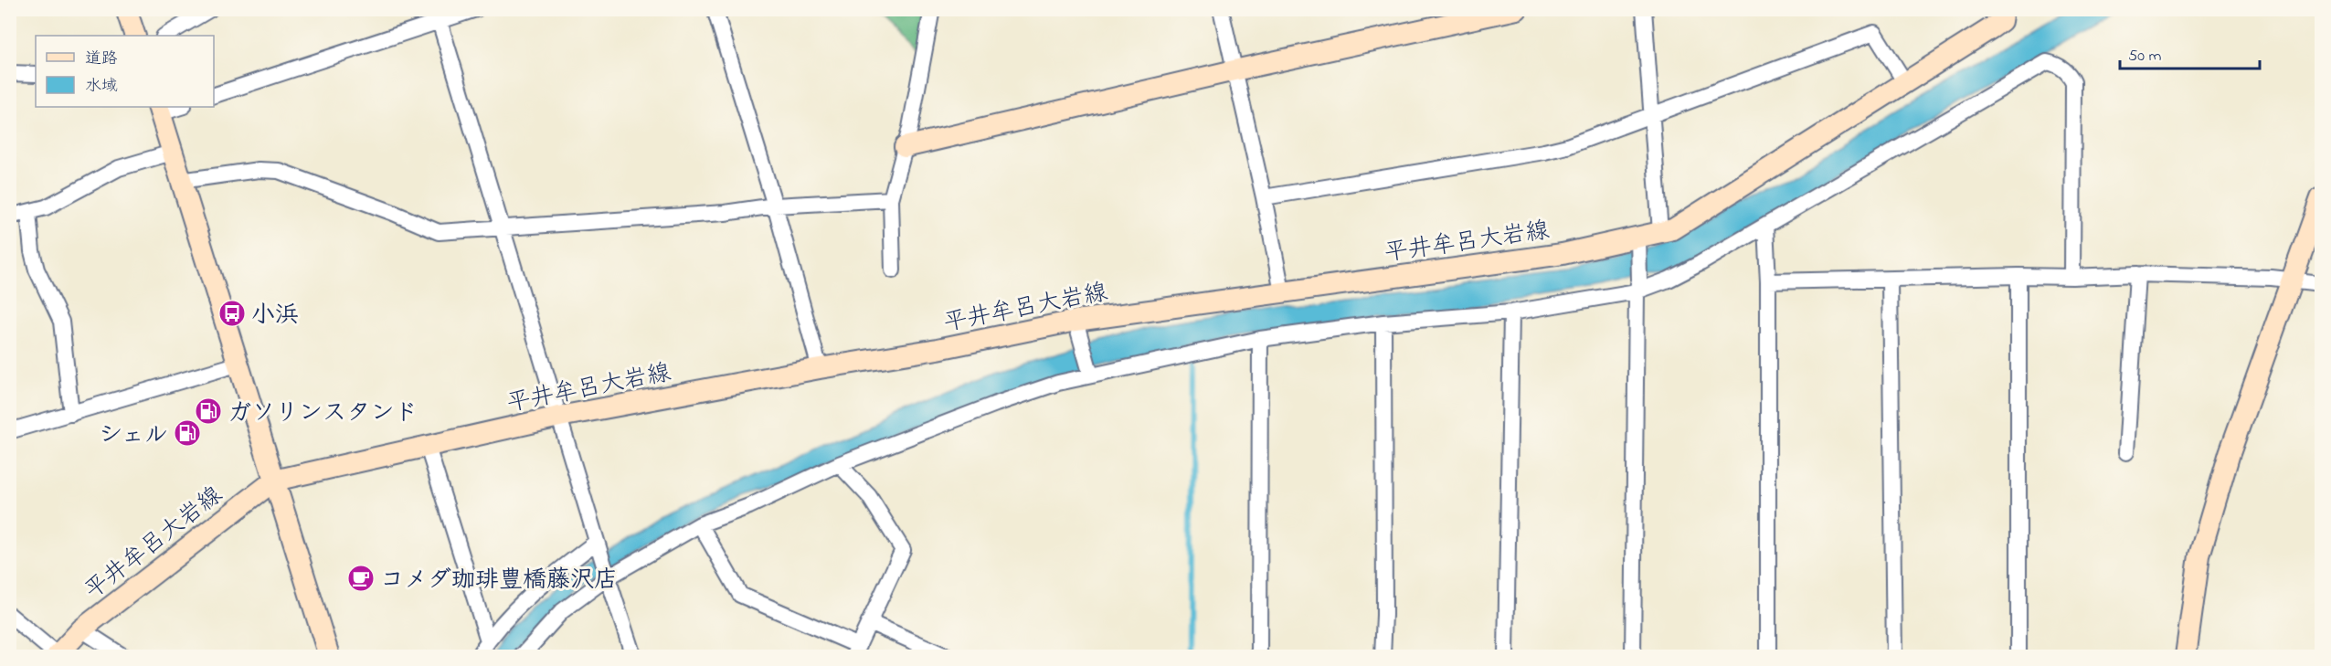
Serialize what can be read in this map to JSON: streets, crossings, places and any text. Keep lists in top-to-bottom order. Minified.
{"streets":{"main road":["平井牟呂大岩線"]},"places":{"bus stop":["小浜"],"fuel station":["ガソリンスタンド","シェル"],"cafe":["コメダ珈琲豊橋藤沢店"]},"legend":["道路","水域"],"scale_bar":"50 m"}
